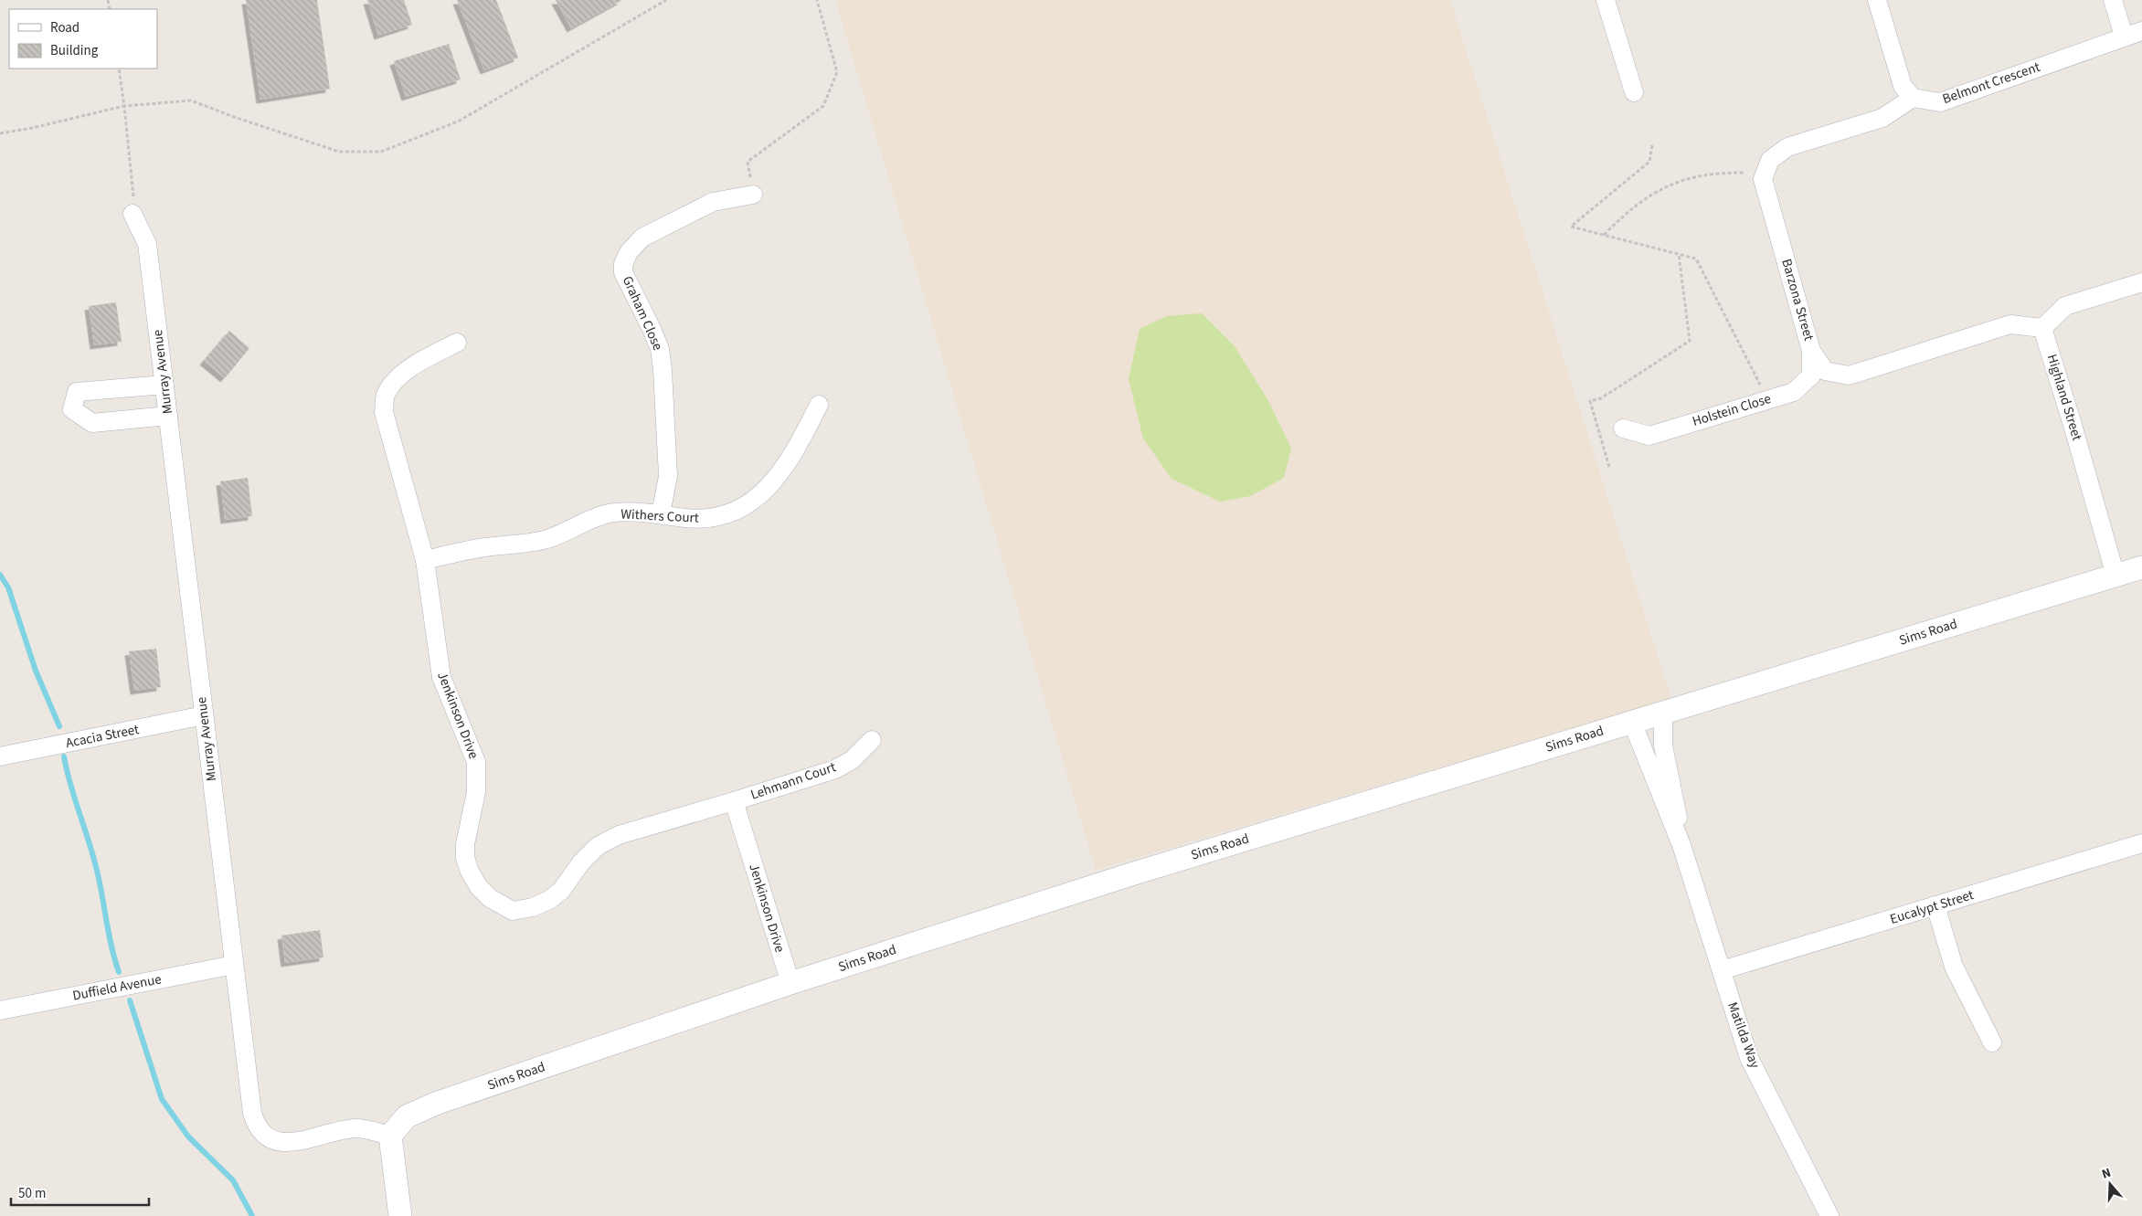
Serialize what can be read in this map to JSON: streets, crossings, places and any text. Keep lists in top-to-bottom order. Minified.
{"streets":{"street":["Belmont Crescent","Barzona Street","Graham Close","Murray Avenue","Highland Street","Holstein Close","Withers Court","Sims Road","Jenkinson Drive","Acacia Street","Lehmann Court","Eucalypt Street","Duffield Avenue","Matilda Way"]},"crossings":[["Belmont Crescent","Barzona Street"],["Barzona Street","Highland Street"],["Barzona Street","Holstein Close"],["Graham Close","Withers Court"],["Murray Avenue","Sims Road"],["Murray Avenue","Acacia Street"],["Murray Avenue","Duffield Avenue"],["Highland Street","Sims Road"],["Withers Court","Jenkinson Drive"],["Sims Road","Jenkinson Drive"],["Sims Road","Matilda Way"],["Jenkinson Drive","Lehmann Court"],["Eucalypt Street","Matilda Way"]],"legend":["Road","Building"],"scale_bar":"50 m","north":"top"}
